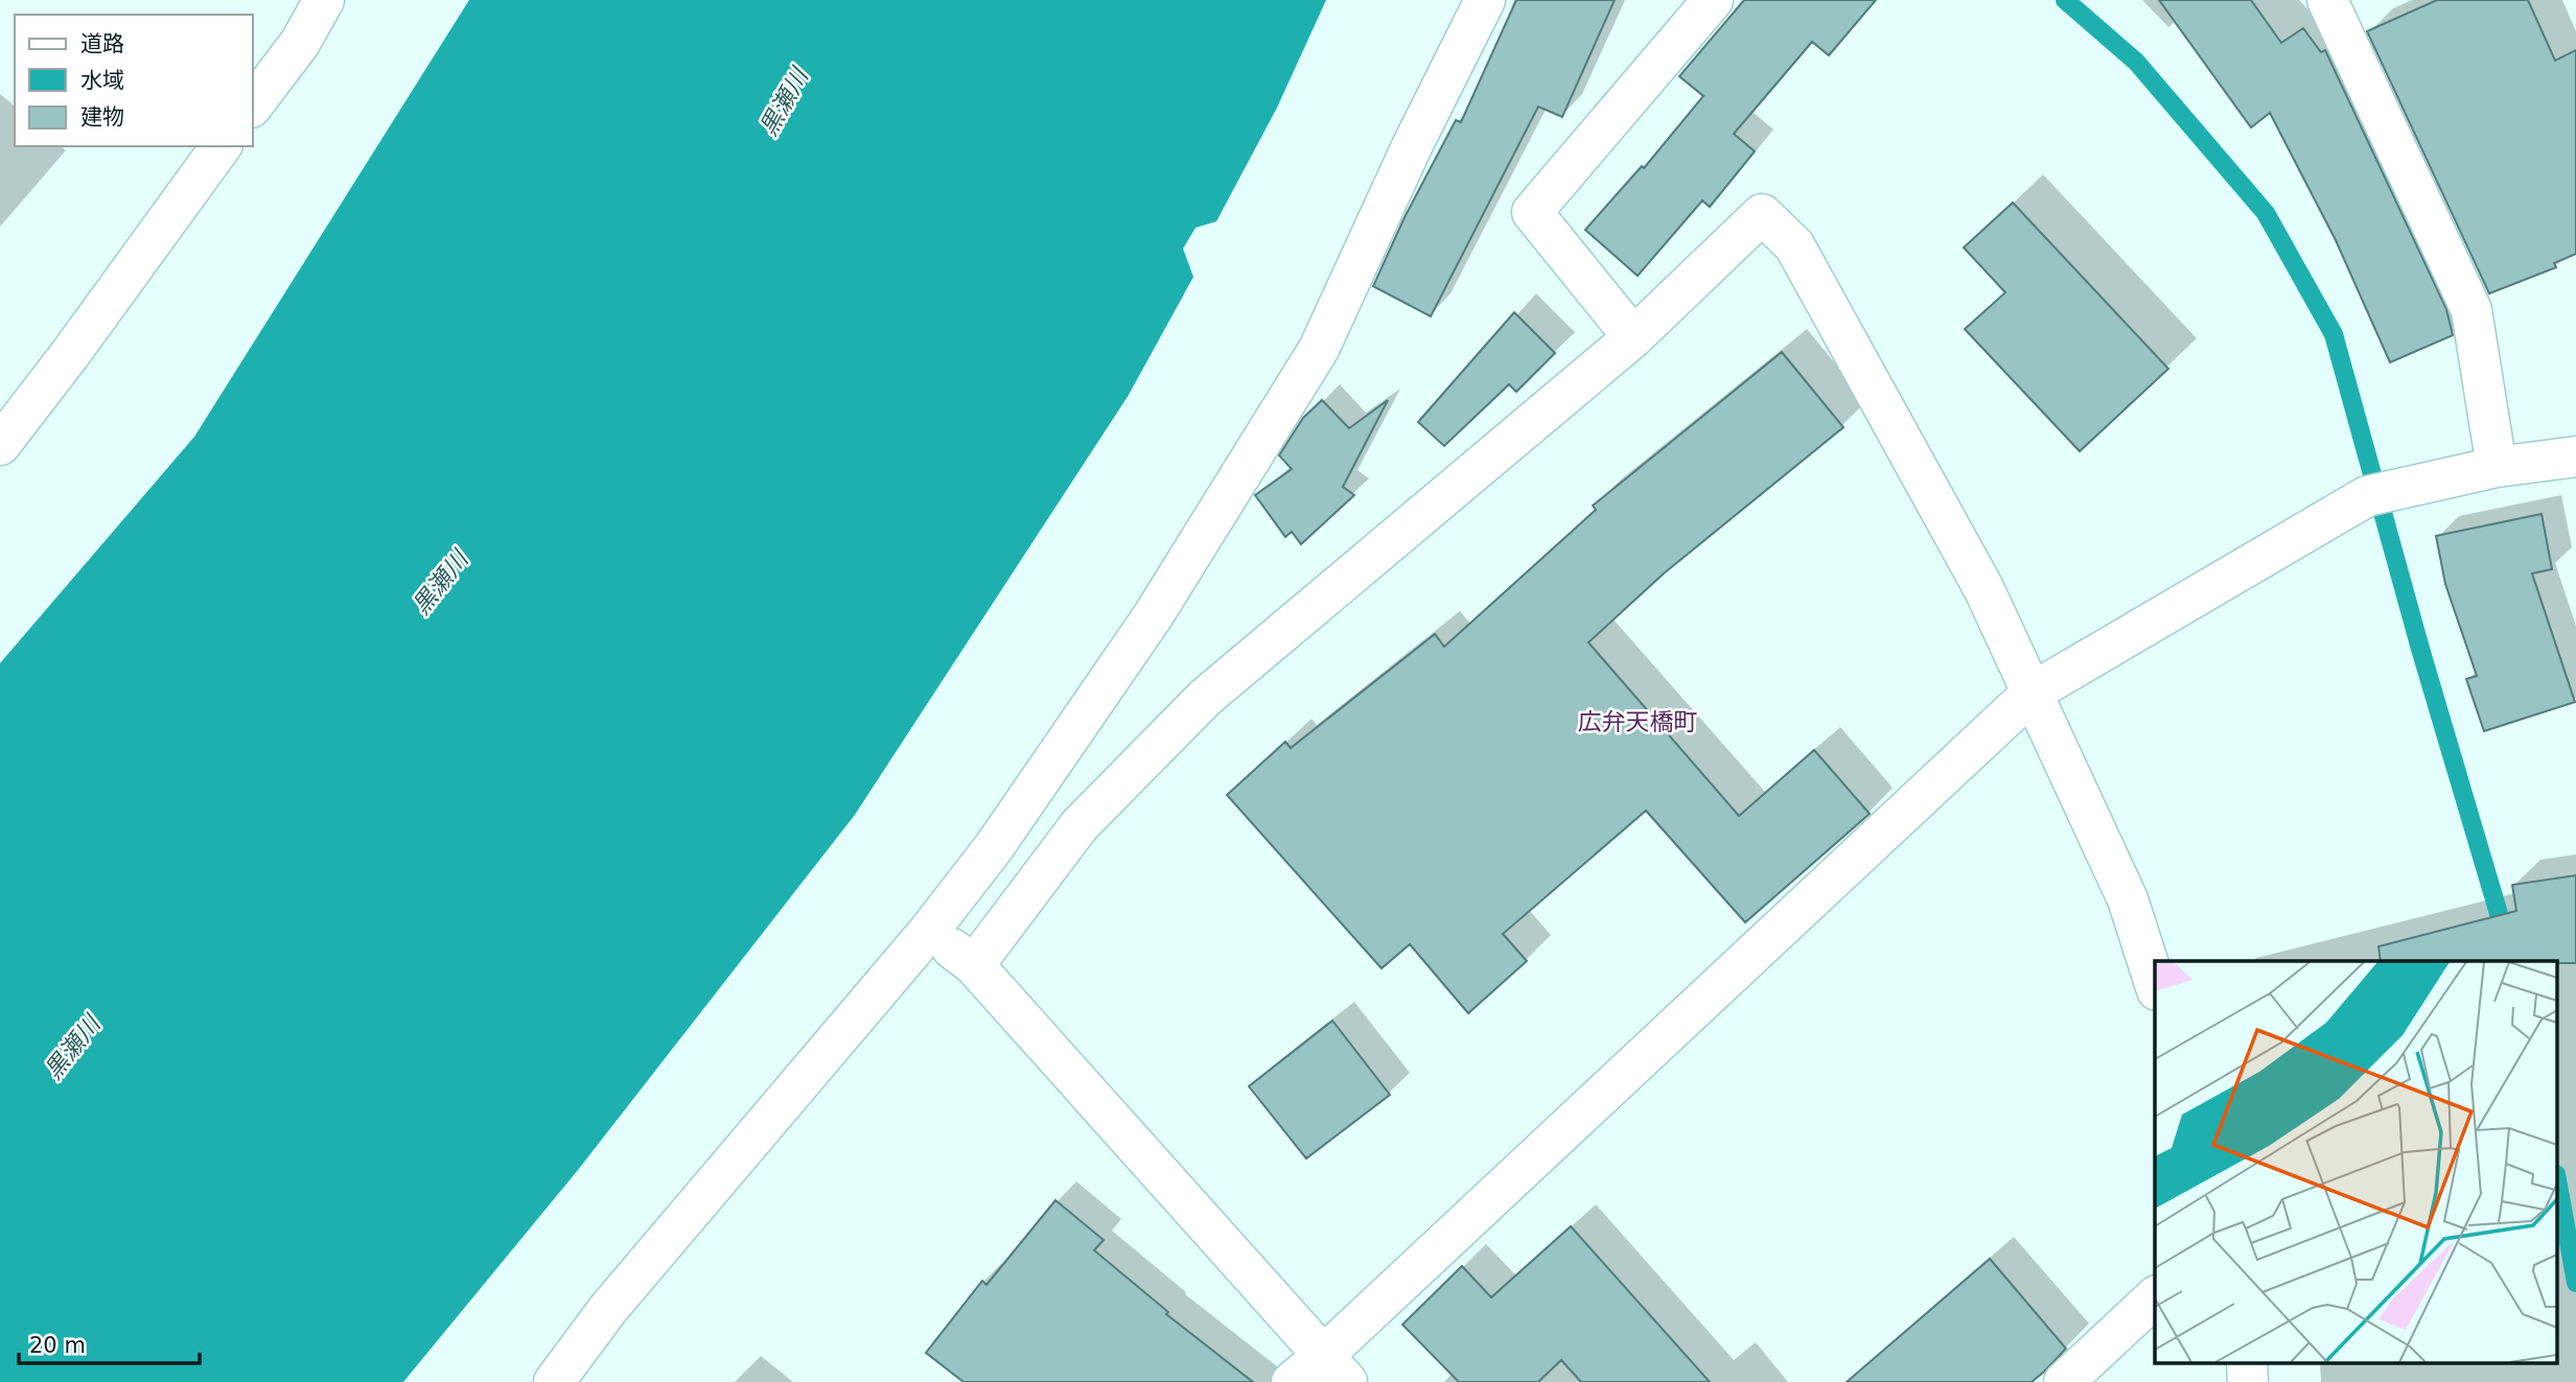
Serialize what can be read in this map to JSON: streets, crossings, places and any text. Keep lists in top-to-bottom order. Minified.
{"districts":["広弁天橋町"],"water":["黒瀬川"],"legend":["道路","水域","建物"],"scale_bar":"20 m"}
